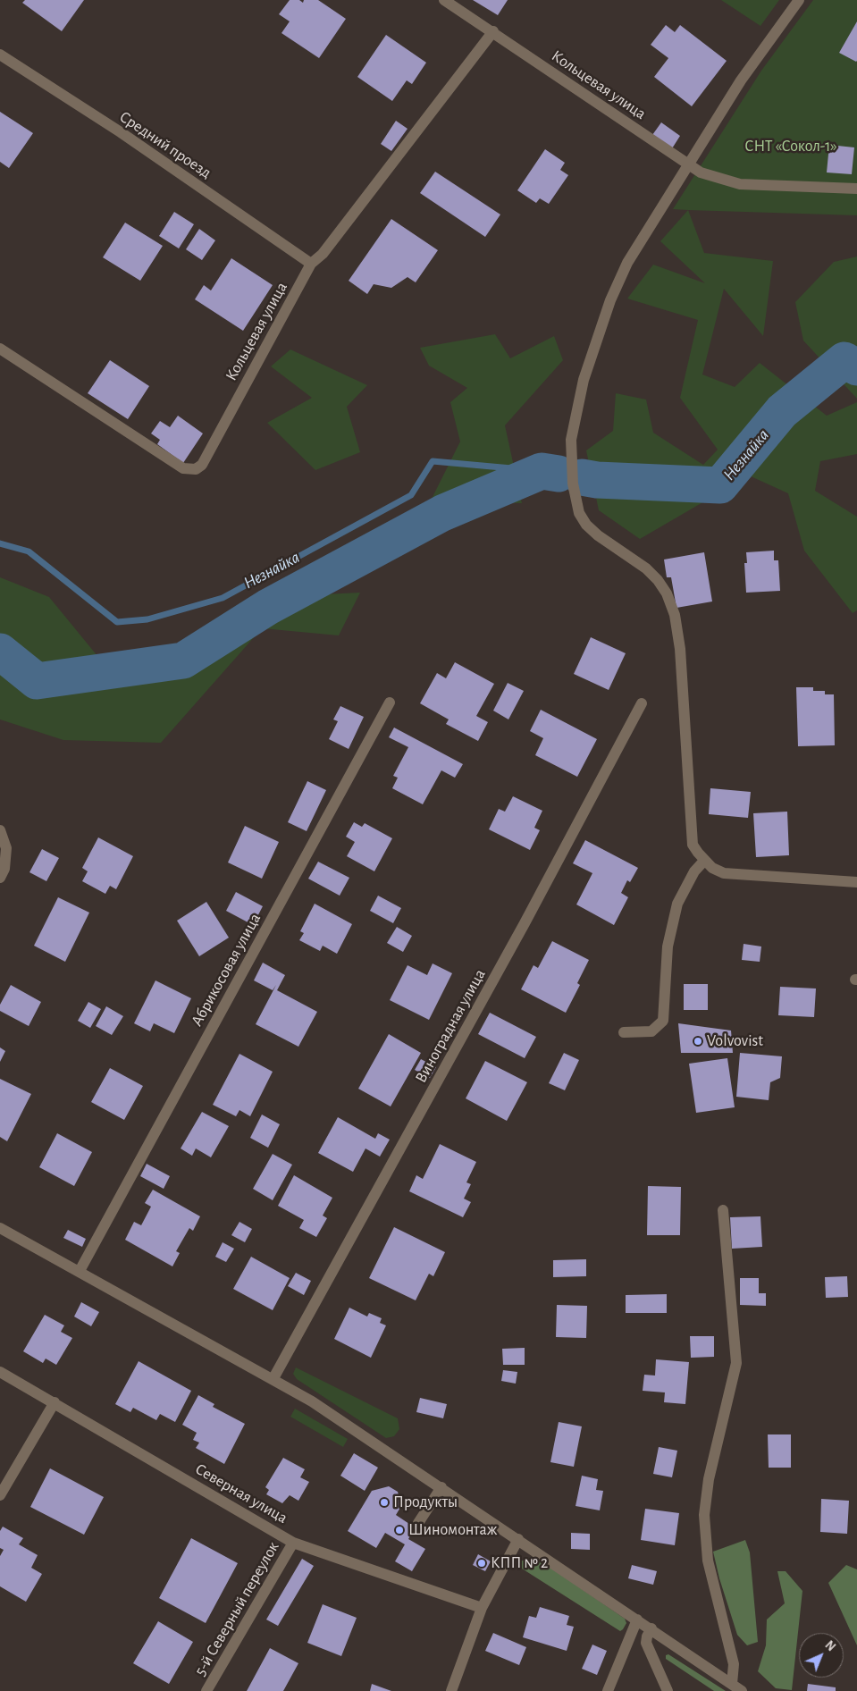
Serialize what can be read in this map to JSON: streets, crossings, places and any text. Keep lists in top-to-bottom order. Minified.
{"streets":{"street":["Кольцевая улица","Средний проезд","Абрикосовая улица","Виноградная улица","Северная улица","5-й Северный переулок"]},"crossings":[["Кольцевая улица","Средний проезд"],["Северная улица","5-й Северный переулок"]],"water":["Незнайка"],"parks":["СНТ «Сокол-1»"],"places":["Volvovist","Продукты","Шиномонтаж","КПП № 2"],"north":"top right"}
